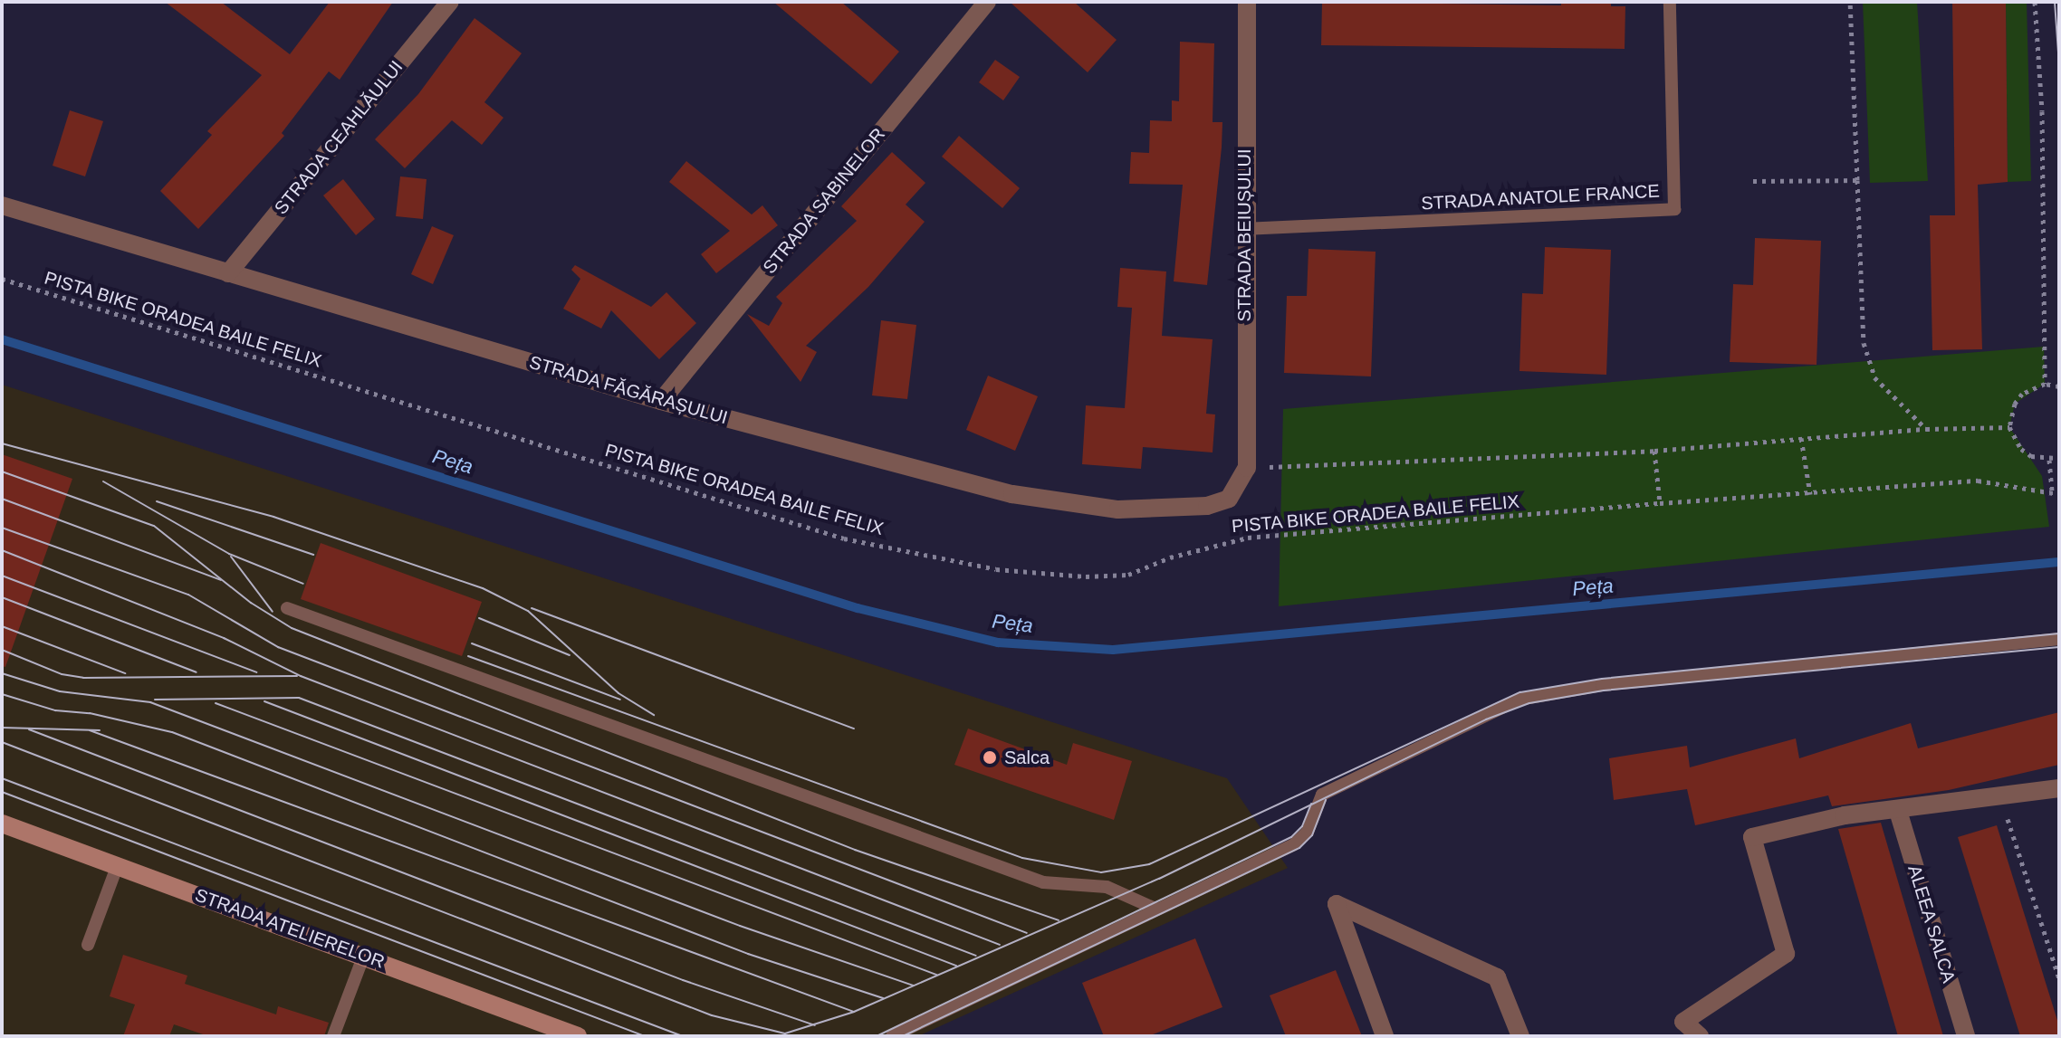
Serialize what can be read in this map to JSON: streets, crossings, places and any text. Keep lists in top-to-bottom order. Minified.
{"streets":{"main road":["STRADA ATELIERELOR"],"street":["STRADA CEAHLĂULUI","STRADA SABINELOR","STRADA BEIUȘULUI","STRADA FĂGĂRAȘULUI","ALEEA SALCA"],"lane":["STRADA ANATOLE FRANCE"],"path":["PISTA BIKE ORADEA BAILE FELIX"]},"crossings":[["STRADA CEAHLĂULUI","STRADA FĂGĂRAȘULUI"],["STRADA ANATOLE FRANCE","STRADA BEIUȘULUI"],["STRADA SABINELOR","STRADA FĂGĂRAȘULUI"],["STRADA BEIUȘULUI","STRADA FĂGĂRAȘULUI"]],"water":["Peța"],"places":["Salca"]}
